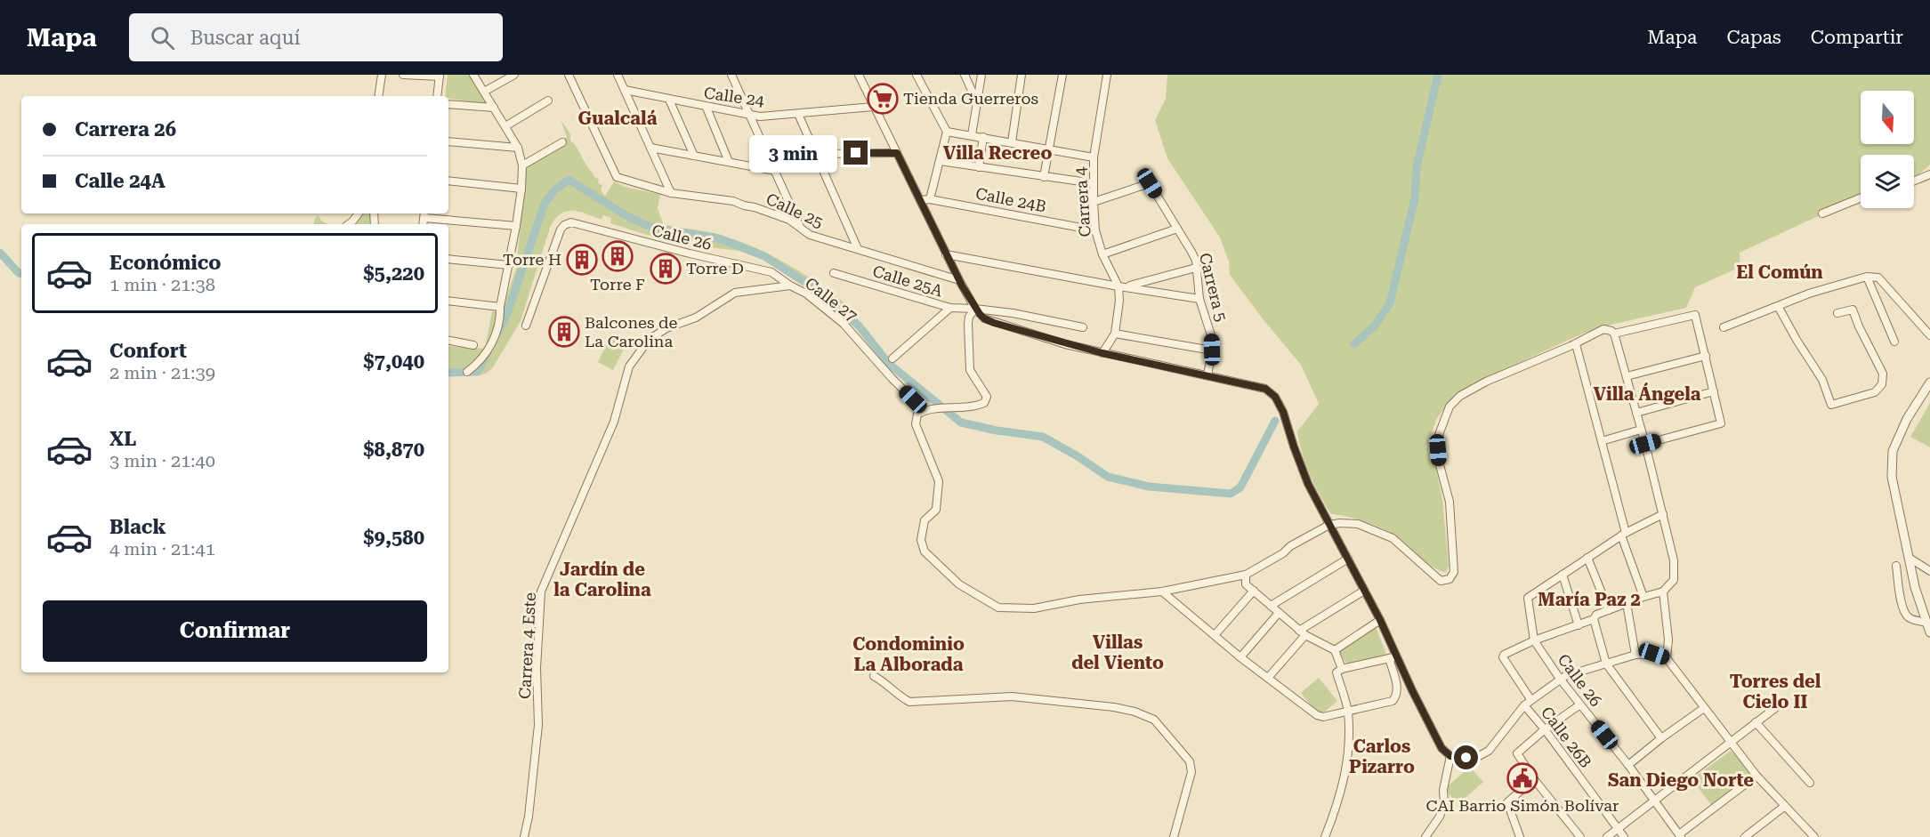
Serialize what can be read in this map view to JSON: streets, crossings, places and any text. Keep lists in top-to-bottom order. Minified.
{"streets":{"street":["Calle 24","Calle 24B","Carrera 4","Calle 25","Calle 26","Calle 25A","Carrera 5","Calle 27","Carrera 4 Este","Calle 26B"]},"crossings":[["Calle 24B","Carrera 4"],["Carrera 4","Carrera 5"],["Calle 26","Calle 27"],["Calle 27","Carrera 4 Este"]],"districts":["Gualcalá","Villa Recreo","El Común","Villa Ángela","Jardín de la Carolina","María Paz 2","Villas del Viento","Condominio La Alborada","Torres del Cielo II","Carlos Pizarro","San Diego Norte"],"places":{"supermarket":["Tienda Guerreros"],"building":["Torre F","Torre H","Torre D","Balcones de La Carolina"],"public building":["CAI Barrio Simón Bolívar"]},"north":"bottom","page":{"header":"Mapa","search":"Buscar aquí","nav":["Mapa","Capas","Compartir"],"banner":["Carrera 26","Calle 24A"],"bubble":"3 min","list":[{"name":"Económico","note":"1 min · 21:38","value":"$5,220"},{"name":"Confort","note":"2 min · 21:39","value":"$7,040"},{"name":"XL","note":"3 min · 21:40","value":"$8,870"},{"name":"Black","note":"4 min · 21:41","value":"$9,580"}],"buttons":"Confirmar"}}
